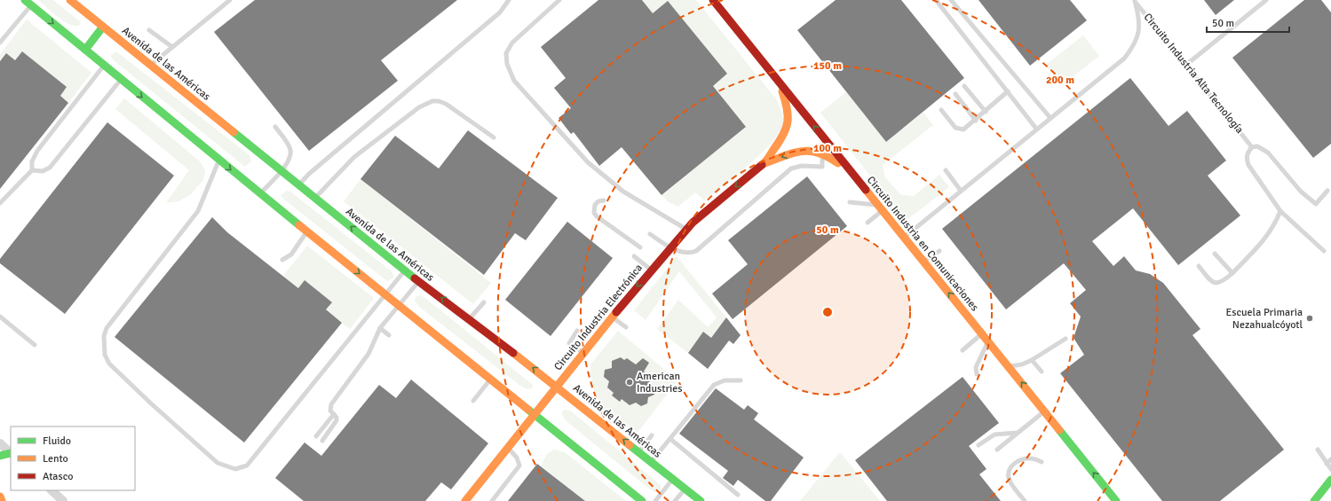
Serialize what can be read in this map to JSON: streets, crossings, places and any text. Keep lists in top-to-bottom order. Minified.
{"streets":{"main road":["Avenida de las Américas","Circuito Industria en Comunicaciones","Circuito Industria Electrónica"],"lane":["Circuito Industria Alta Tecnología"]},"crossings":[["Avenida de las Américas","Circuito Industria Electrónica"],["Circuito Industria en Comunicaciones","Circuito Industria Electrónica"]],"one_way":["Circuito Industria en Comunicaciones"],"places":["Escuela Primaria Nezahualcóyotl","American Industries"],"legend":["Fluido","Lento","Atasco"],"scale_bar":"50 m","rings":["150 m","200 m","100 m","50 m"]}
